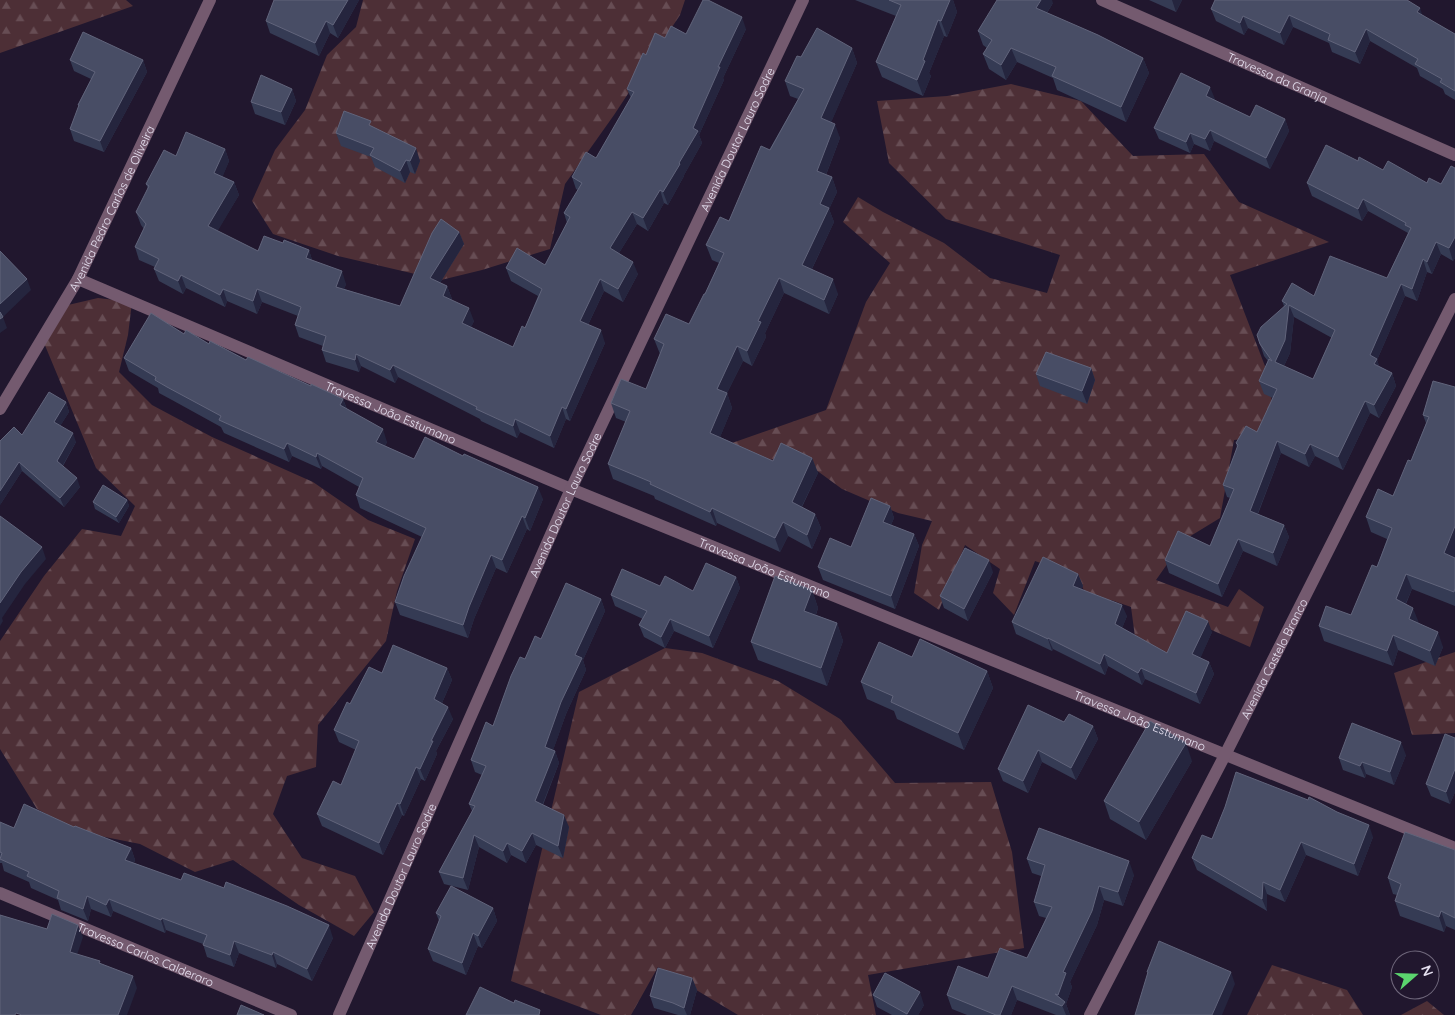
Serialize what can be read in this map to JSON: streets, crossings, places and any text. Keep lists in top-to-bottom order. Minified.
{"streets":{"street":["Travessa da Granja","Avenida Doutor Lauro Sodre","Avenida Pedro Carlos de Oliveira","Travessa João Estumano","Avenida Castelo Branco","Travessa Carlos Calderaro"]},"crossings":[["Avenida Doutor Lauro Sodre","Travessa João Estumano"],["Avenida Pedro Carlos de Oliveira","Travessa João Estumano"],["Travessa João Estumano","Avenida Castelo Branco"]],"north":"right"}
